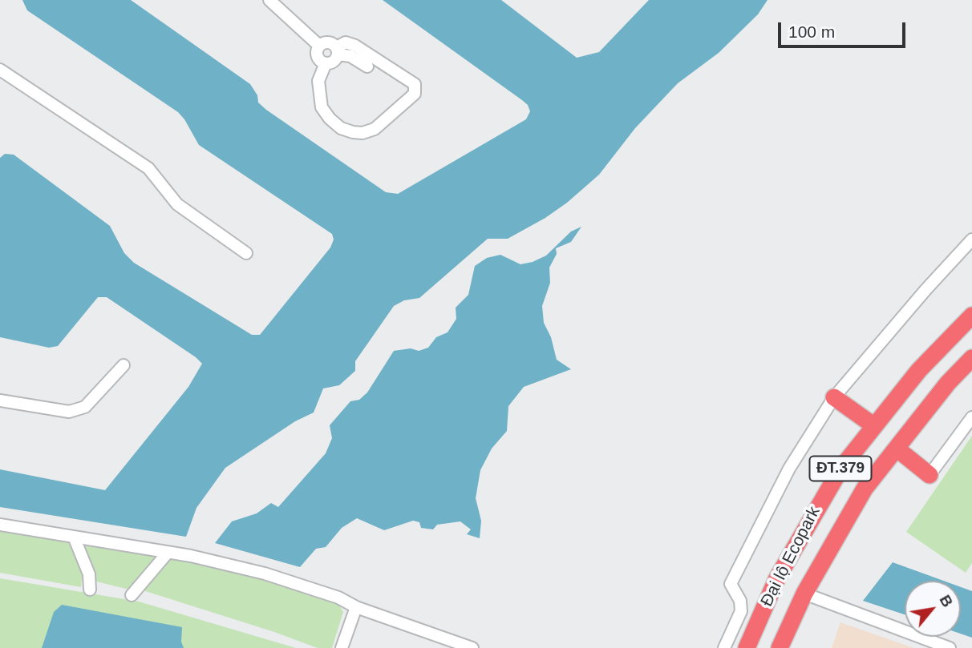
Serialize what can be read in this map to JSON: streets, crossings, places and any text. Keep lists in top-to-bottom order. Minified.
{"streets":{"highway":["ĐT.379","Đại lộ Ecopark"]},"scale_bar":"100 m","north":"top right"}
